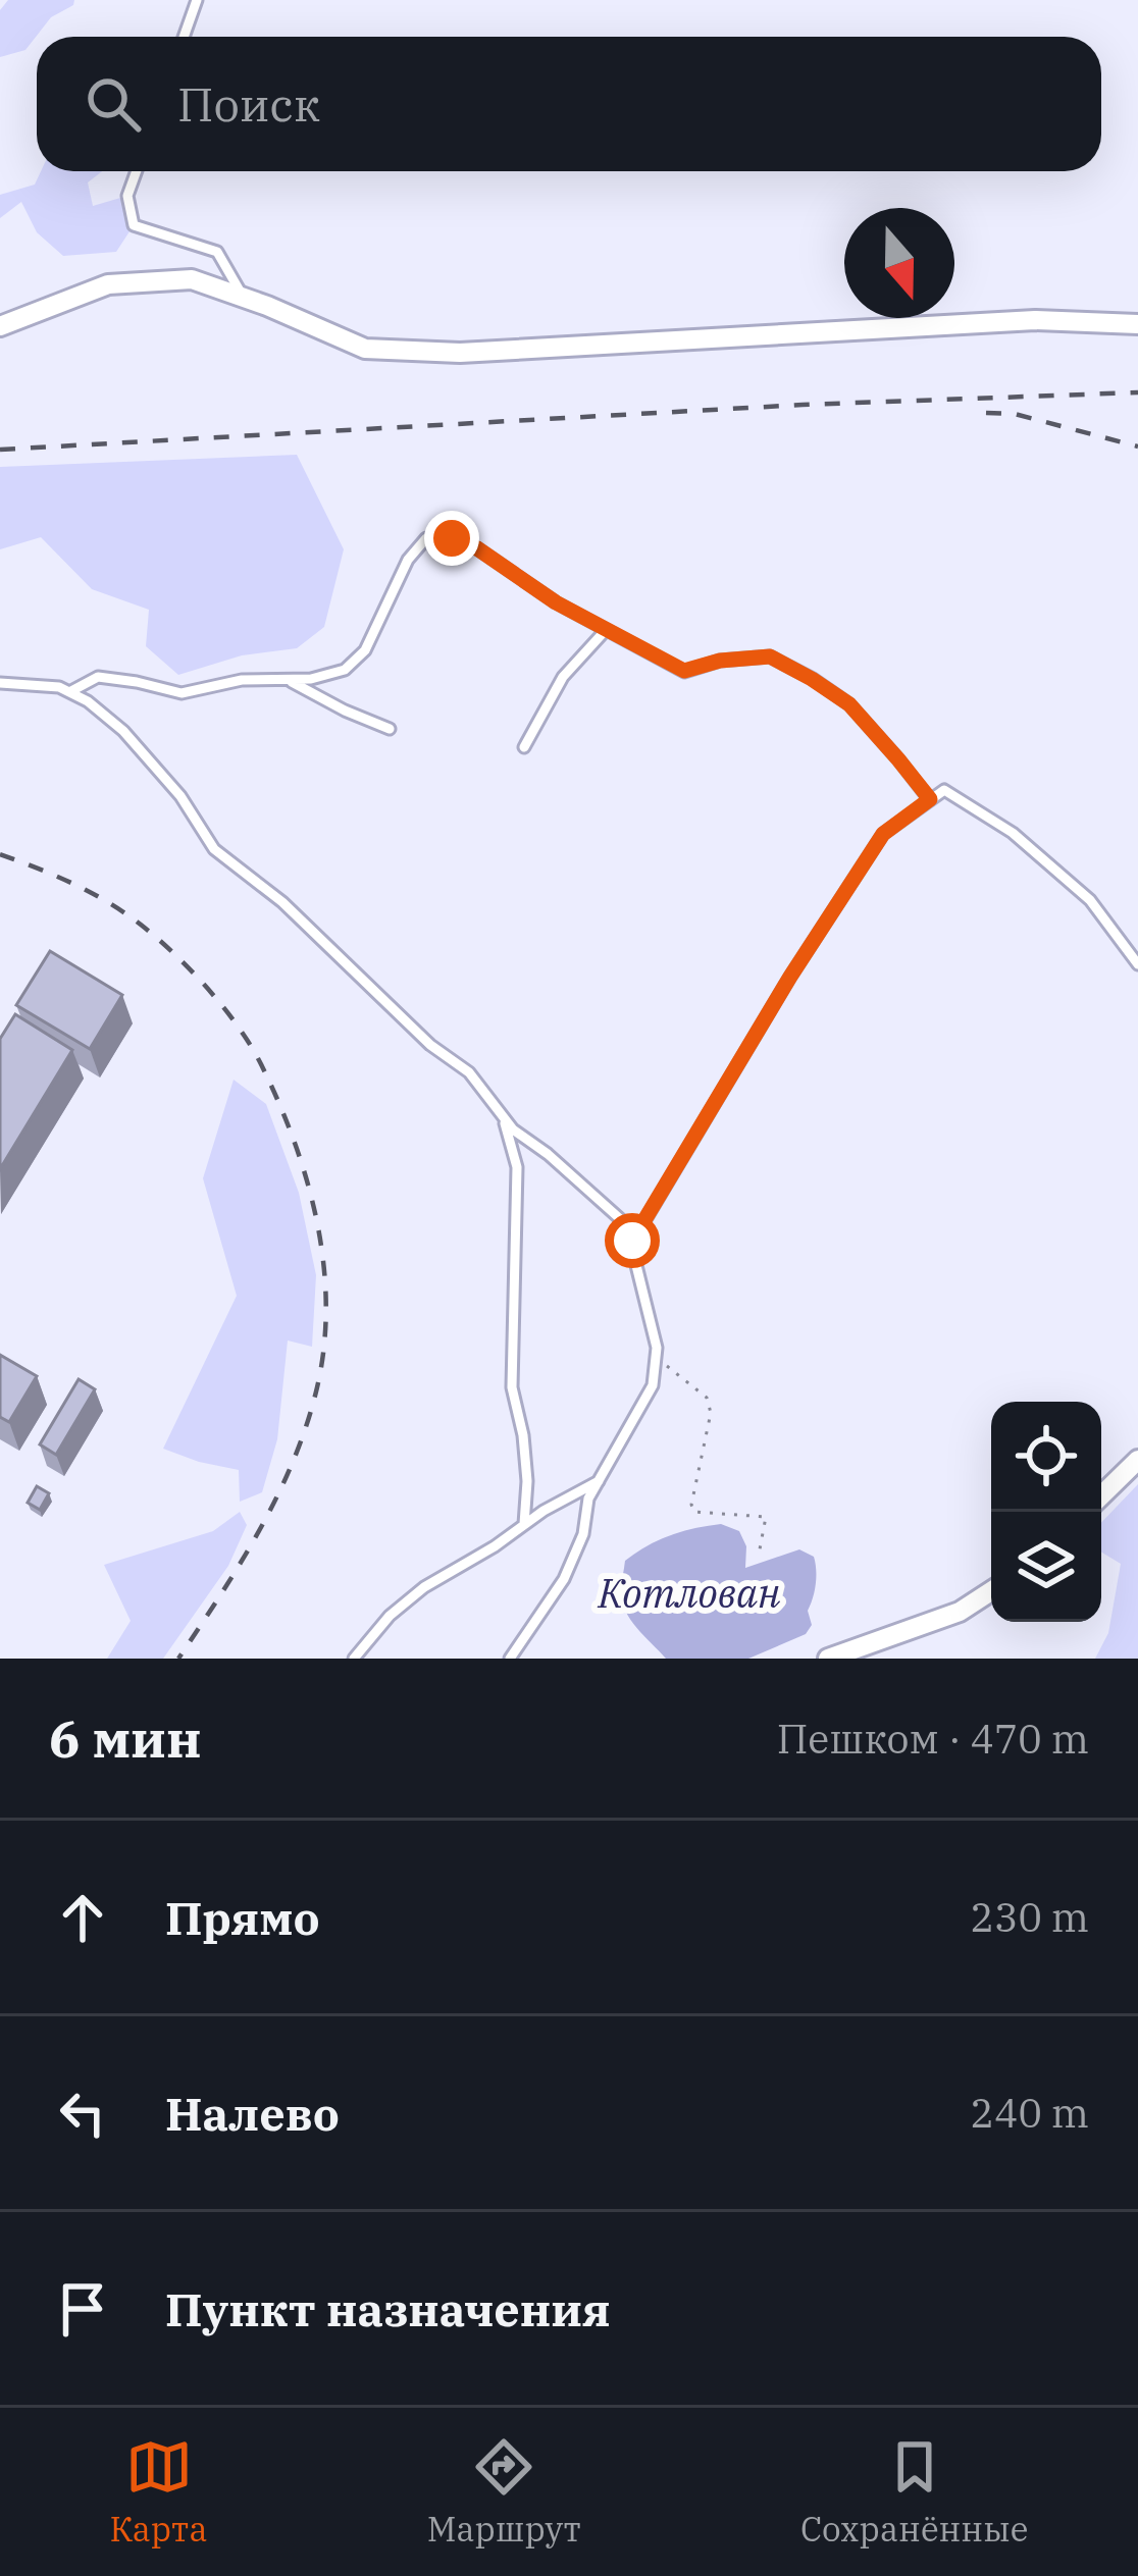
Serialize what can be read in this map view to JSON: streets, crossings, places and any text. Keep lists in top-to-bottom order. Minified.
{"water":["Котлован"],"north":"bottom","page":{"search":"Поиск","heading":["6 мин","Пешком · 470 m"],"list":[["Прямо","230 m"],["Налево","240 m"],"Пункт назначения"],"nav":["Карта","Маршрут","Сохранённые"]}}
